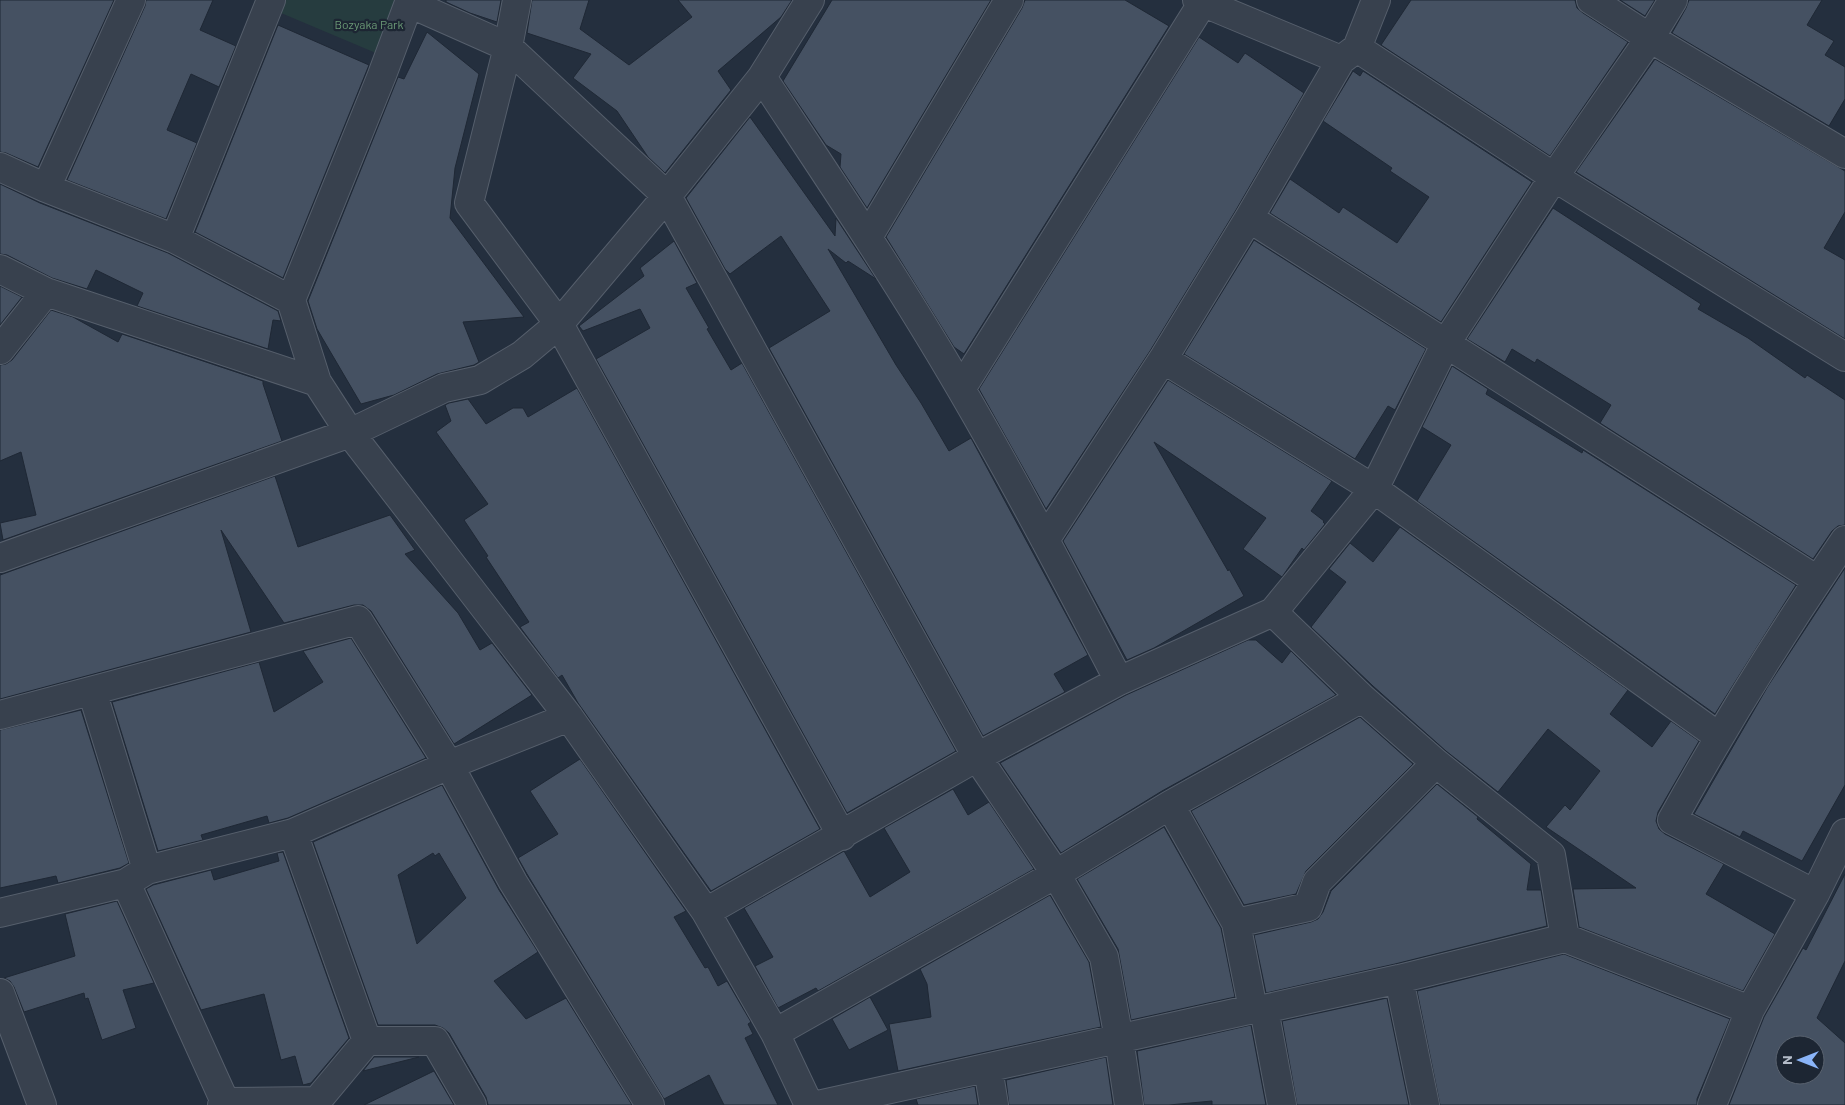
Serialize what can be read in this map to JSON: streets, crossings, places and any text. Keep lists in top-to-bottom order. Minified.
{"parks":["Bozyaka Park"],"north":"left"}
